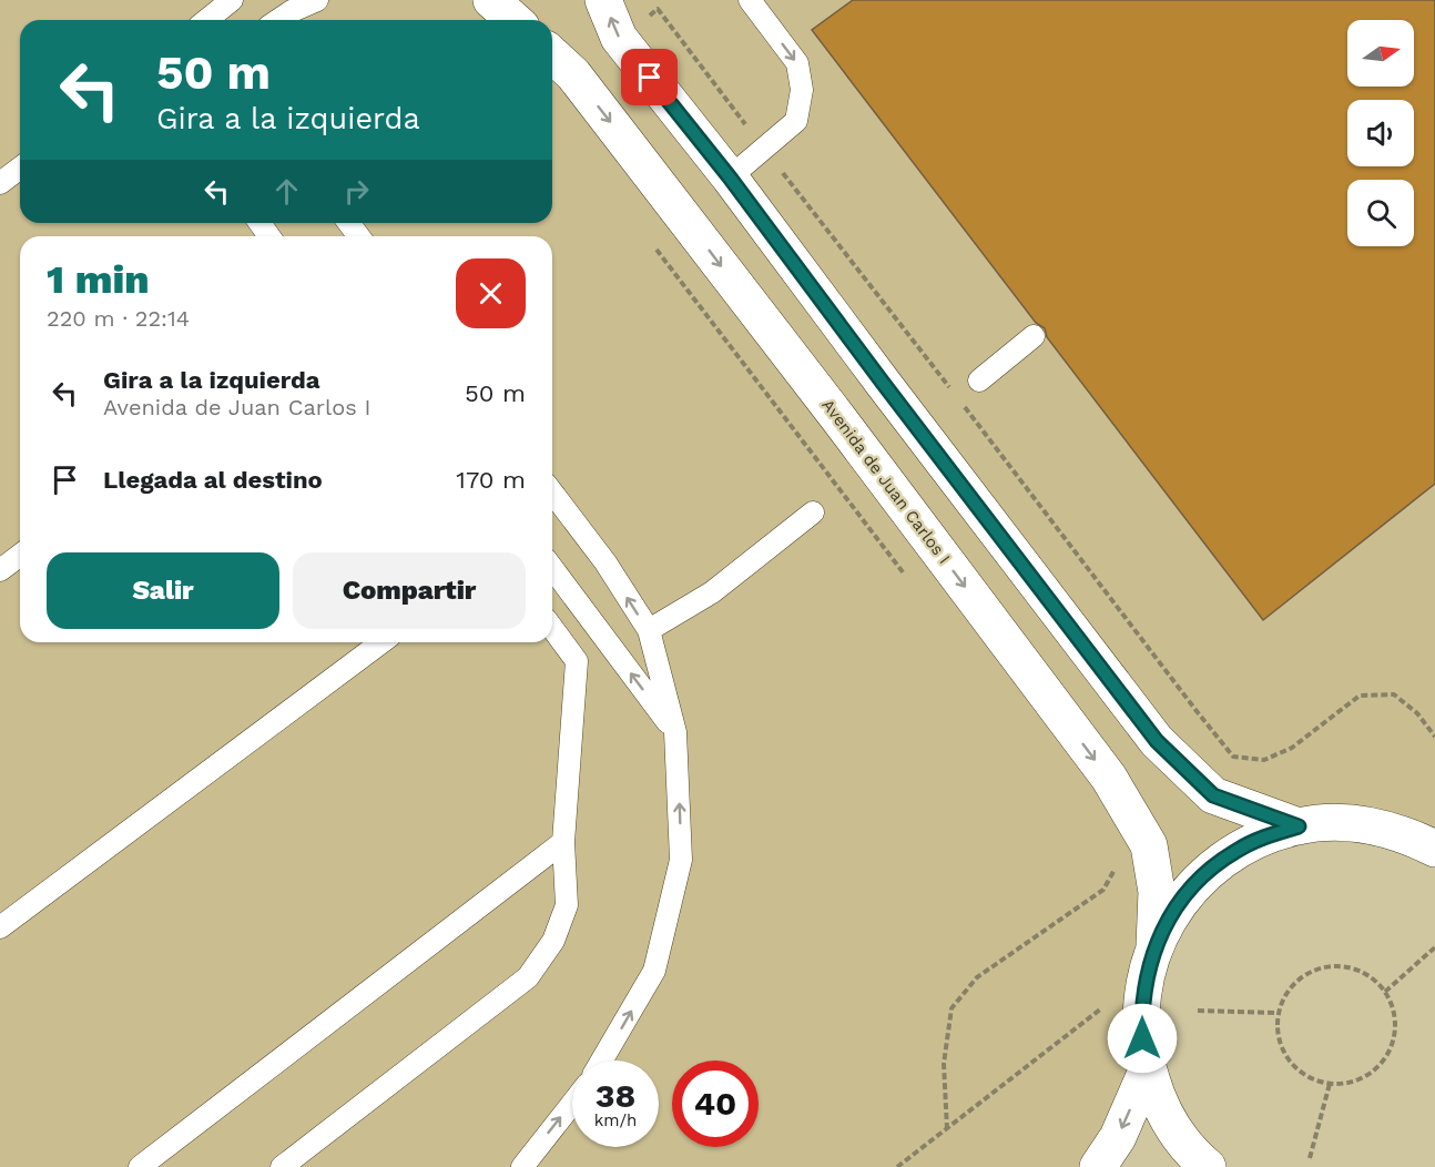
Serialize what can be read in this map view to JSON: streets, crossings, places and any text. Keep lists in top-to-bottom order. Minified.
{"streets":{"street":["Avenida de Juan Carlos I"]},"north":"right","page":{"turn":["50 m","Gira a la izquierda"],"heading":["1 min","220 m · 22:14"],"list":[{"name":"Gira a la izquierda","note":"Avenida de Juan Carlos I","value":"50 m"},{"name":"Llegada al destino","value":"170 m"}],"buttons":["Salir","Compartir"],"speed":"38 km/h","limit":"40"}}
